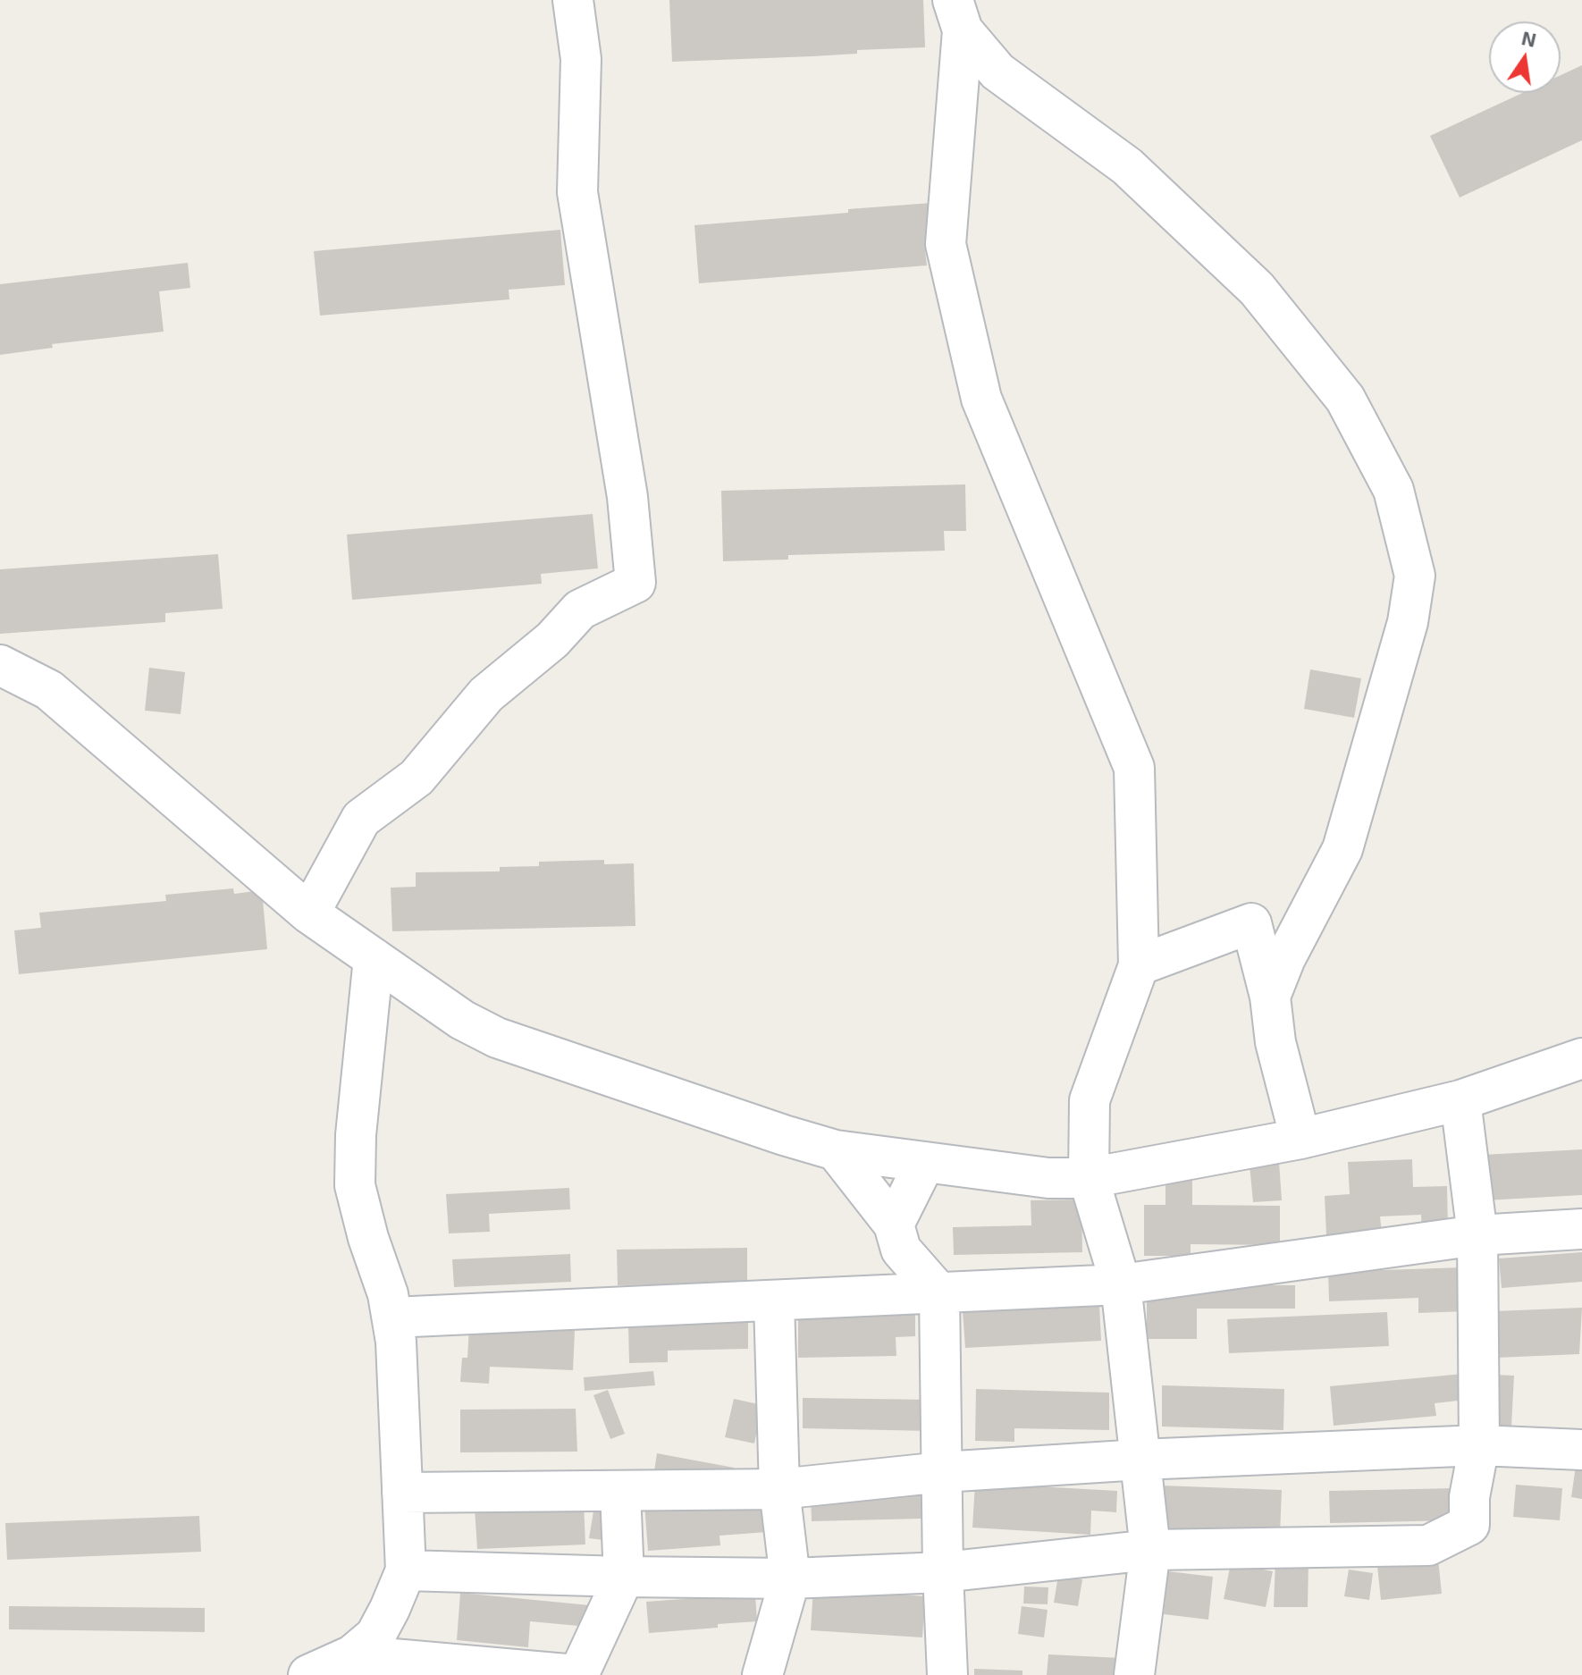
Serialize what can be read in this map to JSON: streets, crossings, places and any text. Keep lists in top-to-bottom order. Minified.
{"north":"top"}
